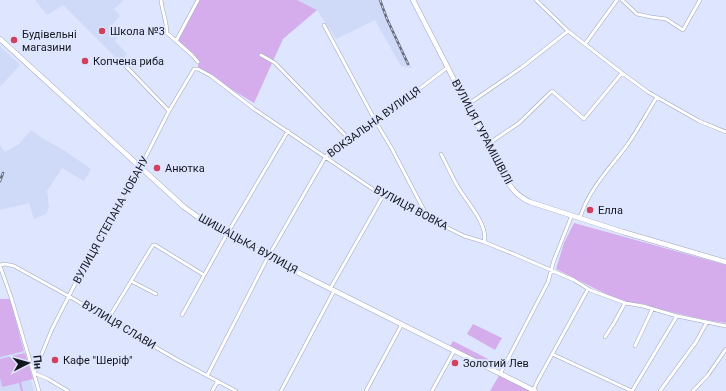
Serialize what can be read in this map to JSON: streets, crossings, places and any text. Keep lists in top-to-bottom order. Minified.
{"streets":{"street":["ВОКЗАЛЬНА ВУЛИЦЯ","ВУЛИЦЯ ГУРАМІШВІЛІ","ВУЛИЦЯ ВОВКА","ВУЛИЦЯ СТЕПАНА ЧОБАНУ","ШИШАЦЬКА ВУЛИЦЯ","ВУЛИЦЯ СЛАВИ"]},"crossings":[["ВОКЗАЛЬНА ВУЛИЦЯ","ВУЛИЦЯ ГУРАМІШВІЛІ"],["ВОКЗАЛЬНА ВУЛИЦЯ","ВУЛИЦЯ ВОВКА"],["ВОКЗАЛЬНА ВУЛИЦЯ","ШИШАЦЬКА ВУЛИЦЯ"],["ВОКЗАЛЬНА ВУЛИЦЯ","ВУЛИЦЯ СЛАВИ"],["ВУЛИЦЯ ВОВКА","ВУЛИЦЯ СТЕПАНА ЧОБАНУ"],["ВУЛИЦЯ СТЕПАНА ЧОБАНУ","ШИШАЦЬКА ВУЛИЦЯ"],["ВУЛИЦЯ СТЕПАНА ЧОБАНУ","ВУЛИЦЯ СЛАВИ"]],"places":["Школа №3","Будівельні магазини","Копчена риба","Анютка","Елла","Кафе \"Шеріф\"","Золотий Лев"],"north":"right"}
